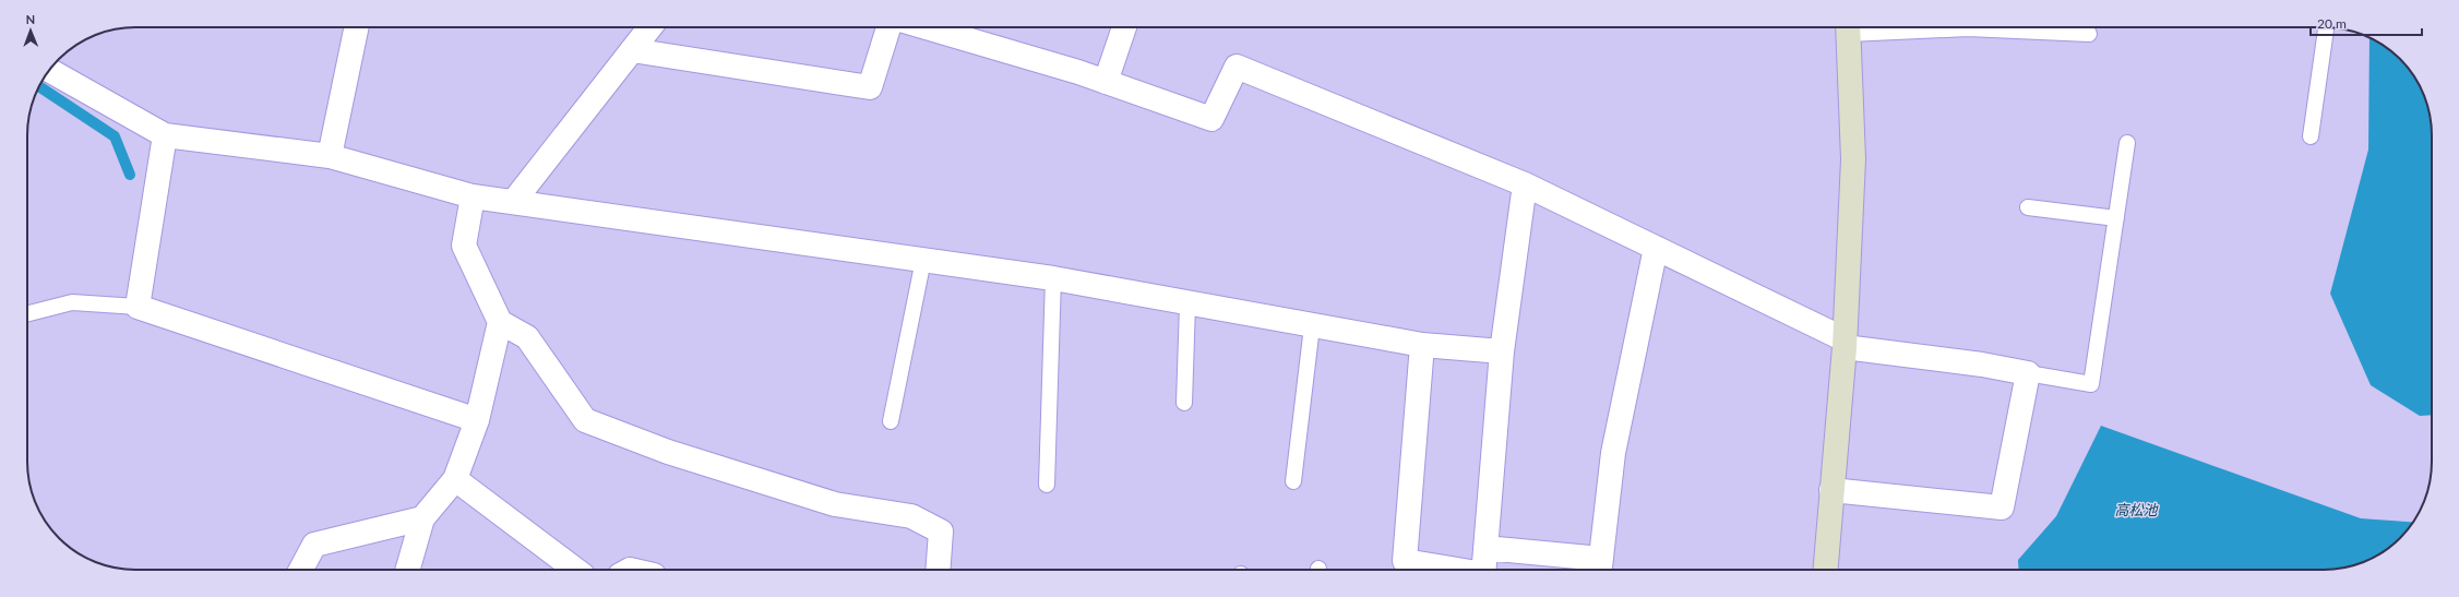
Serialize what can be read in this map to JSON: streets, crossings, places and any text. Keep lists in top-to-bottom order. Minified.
{"water":["高松池"],"scale_bar":"20 m","north":"top"}
